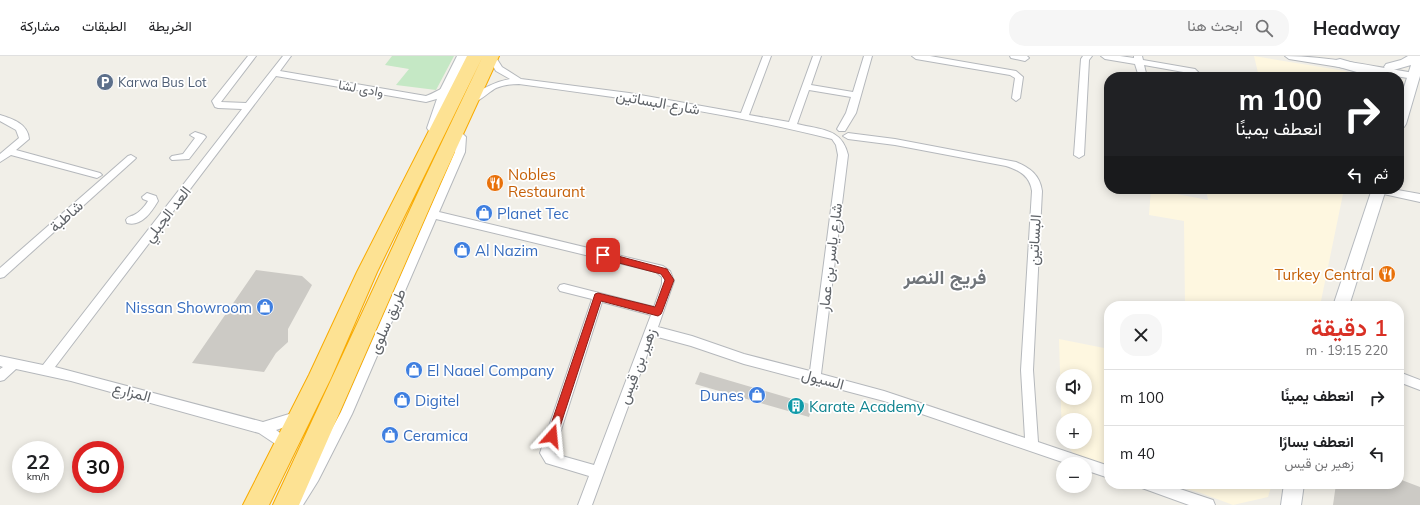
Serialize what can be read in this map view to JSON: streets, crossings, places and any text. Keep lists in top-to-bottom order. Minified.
{"streets":{"highway":["طريق سلوى"],"street":["وادى لشا","شارع البساتين","العد الجبلي","شاطبة","البساتين","شارع ياسر بن عمار","زهير بن قيس","السيول","المزارع"]},"crossings":[["وادى لشا","العد الجبلي"],["شارع البساتين","البساتين"],["شارع البساتين","شارع ياسر بن عمار"],["شارع البساتين","طريق سلوى"],["العد الجبلي","المزارع"],["البساتين","شارع ياسر بن عمار"],["البساتين","السيول"],["شارع ياسر بن عمار","السيول"],["طريق سلوى","زهير بن قيس"],["زهير بن قيس","السيول"]],"districts":["فريج النصر"],"places":{"parking":["Karwa Bus Lot"],"restaurant":["Nobles Restaurant","Turkey Central"],"shop":["Planet Tec","Al Nazim","Nissan Showroom","El Naael Company","Dunes","Digitel","Ceramica"],"building":["Karate Academy"]},"page":{"header":"Headway","search":"ابحث هنا","nav":["الخريطة","الطبقات","مشاركة"],"turn":["100 m","انعطف يمينًا"],"then":"ثم","heading":["1 دقيقة","220 m · 19:15"],"map_buttons":["+","−"],"list":[{"name":"انعطف يمينًا","value":"100 m"},{"name":"انعطف يسارًا","note":"زهير بن قيس","value":"40 m"}],"speed":"22 km/h","limit":"30"}}
